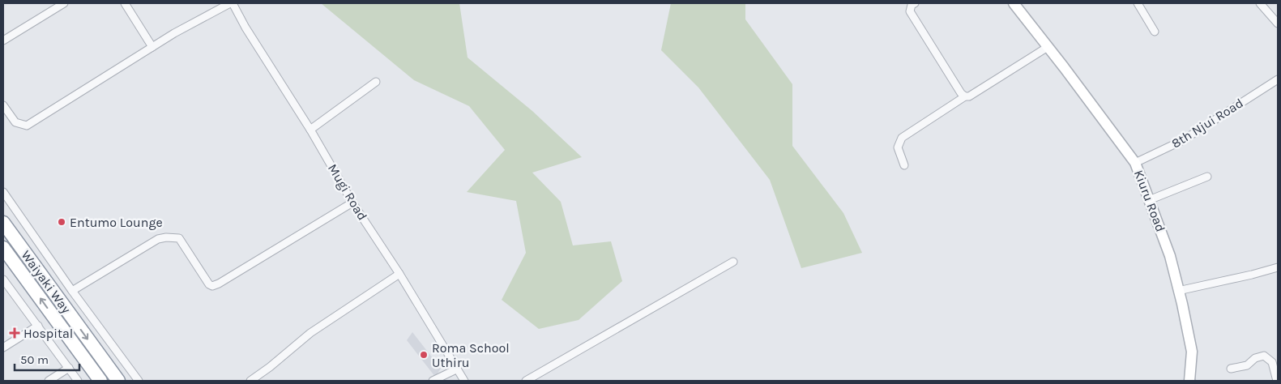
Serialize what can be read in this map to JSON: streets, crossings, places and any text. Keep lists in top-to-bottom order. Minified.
{"streets":{"highway":["Waiyaki Way"],"street":["8th Njui Road","Mugi Road","Kiuru Road"]},"crossings":[["8th Njui Road","Kiuru Road"]],"places":{"other":["Entumo Lounge","Roma School Uthiru"],"health":["Hospital"]},"scale_bar":"50 m"}
